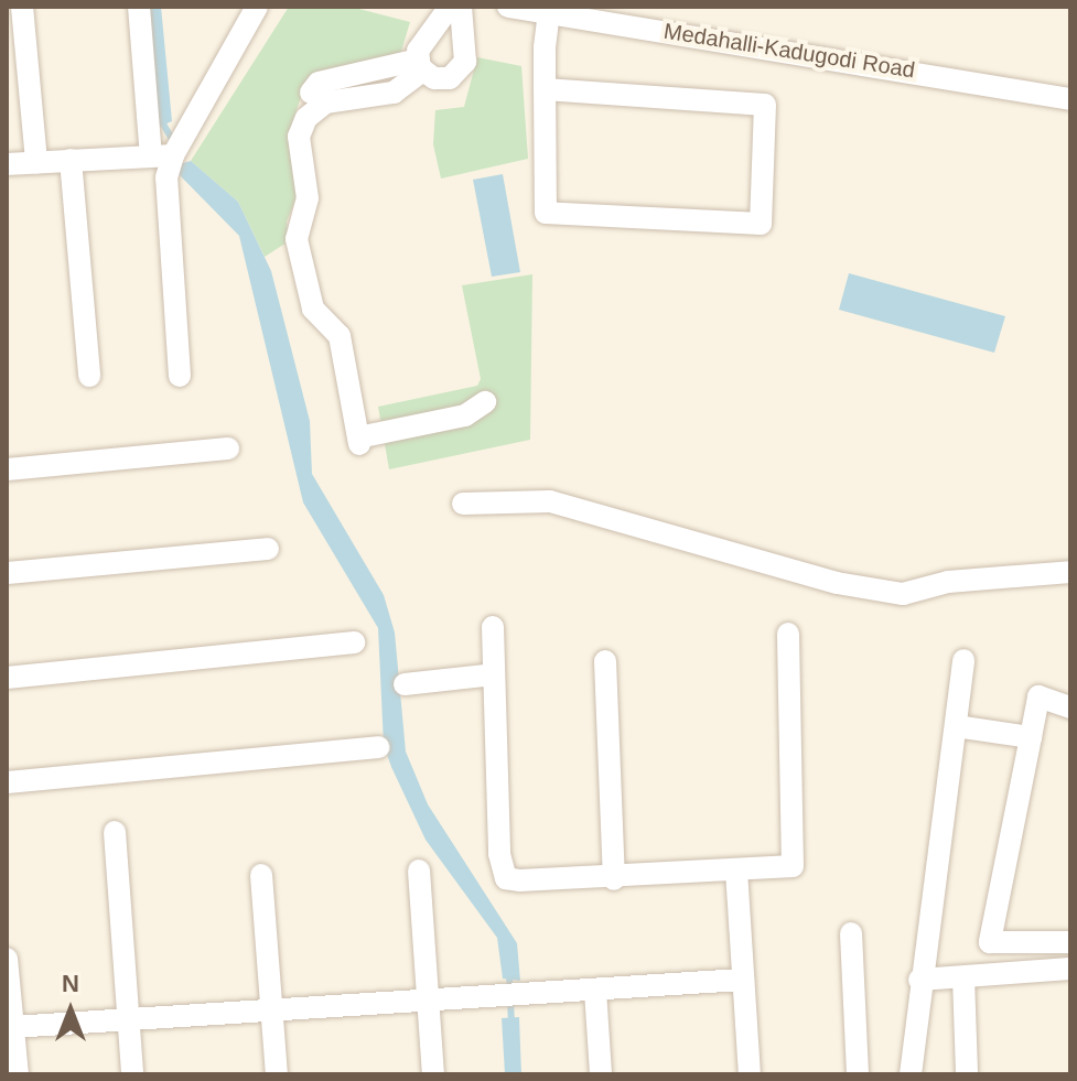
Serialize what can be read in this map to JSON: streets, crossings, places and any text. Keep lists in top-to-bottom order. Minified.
{"streets":{"street":["Medahalli-Kadugodi Road"]},"north":"top"}
